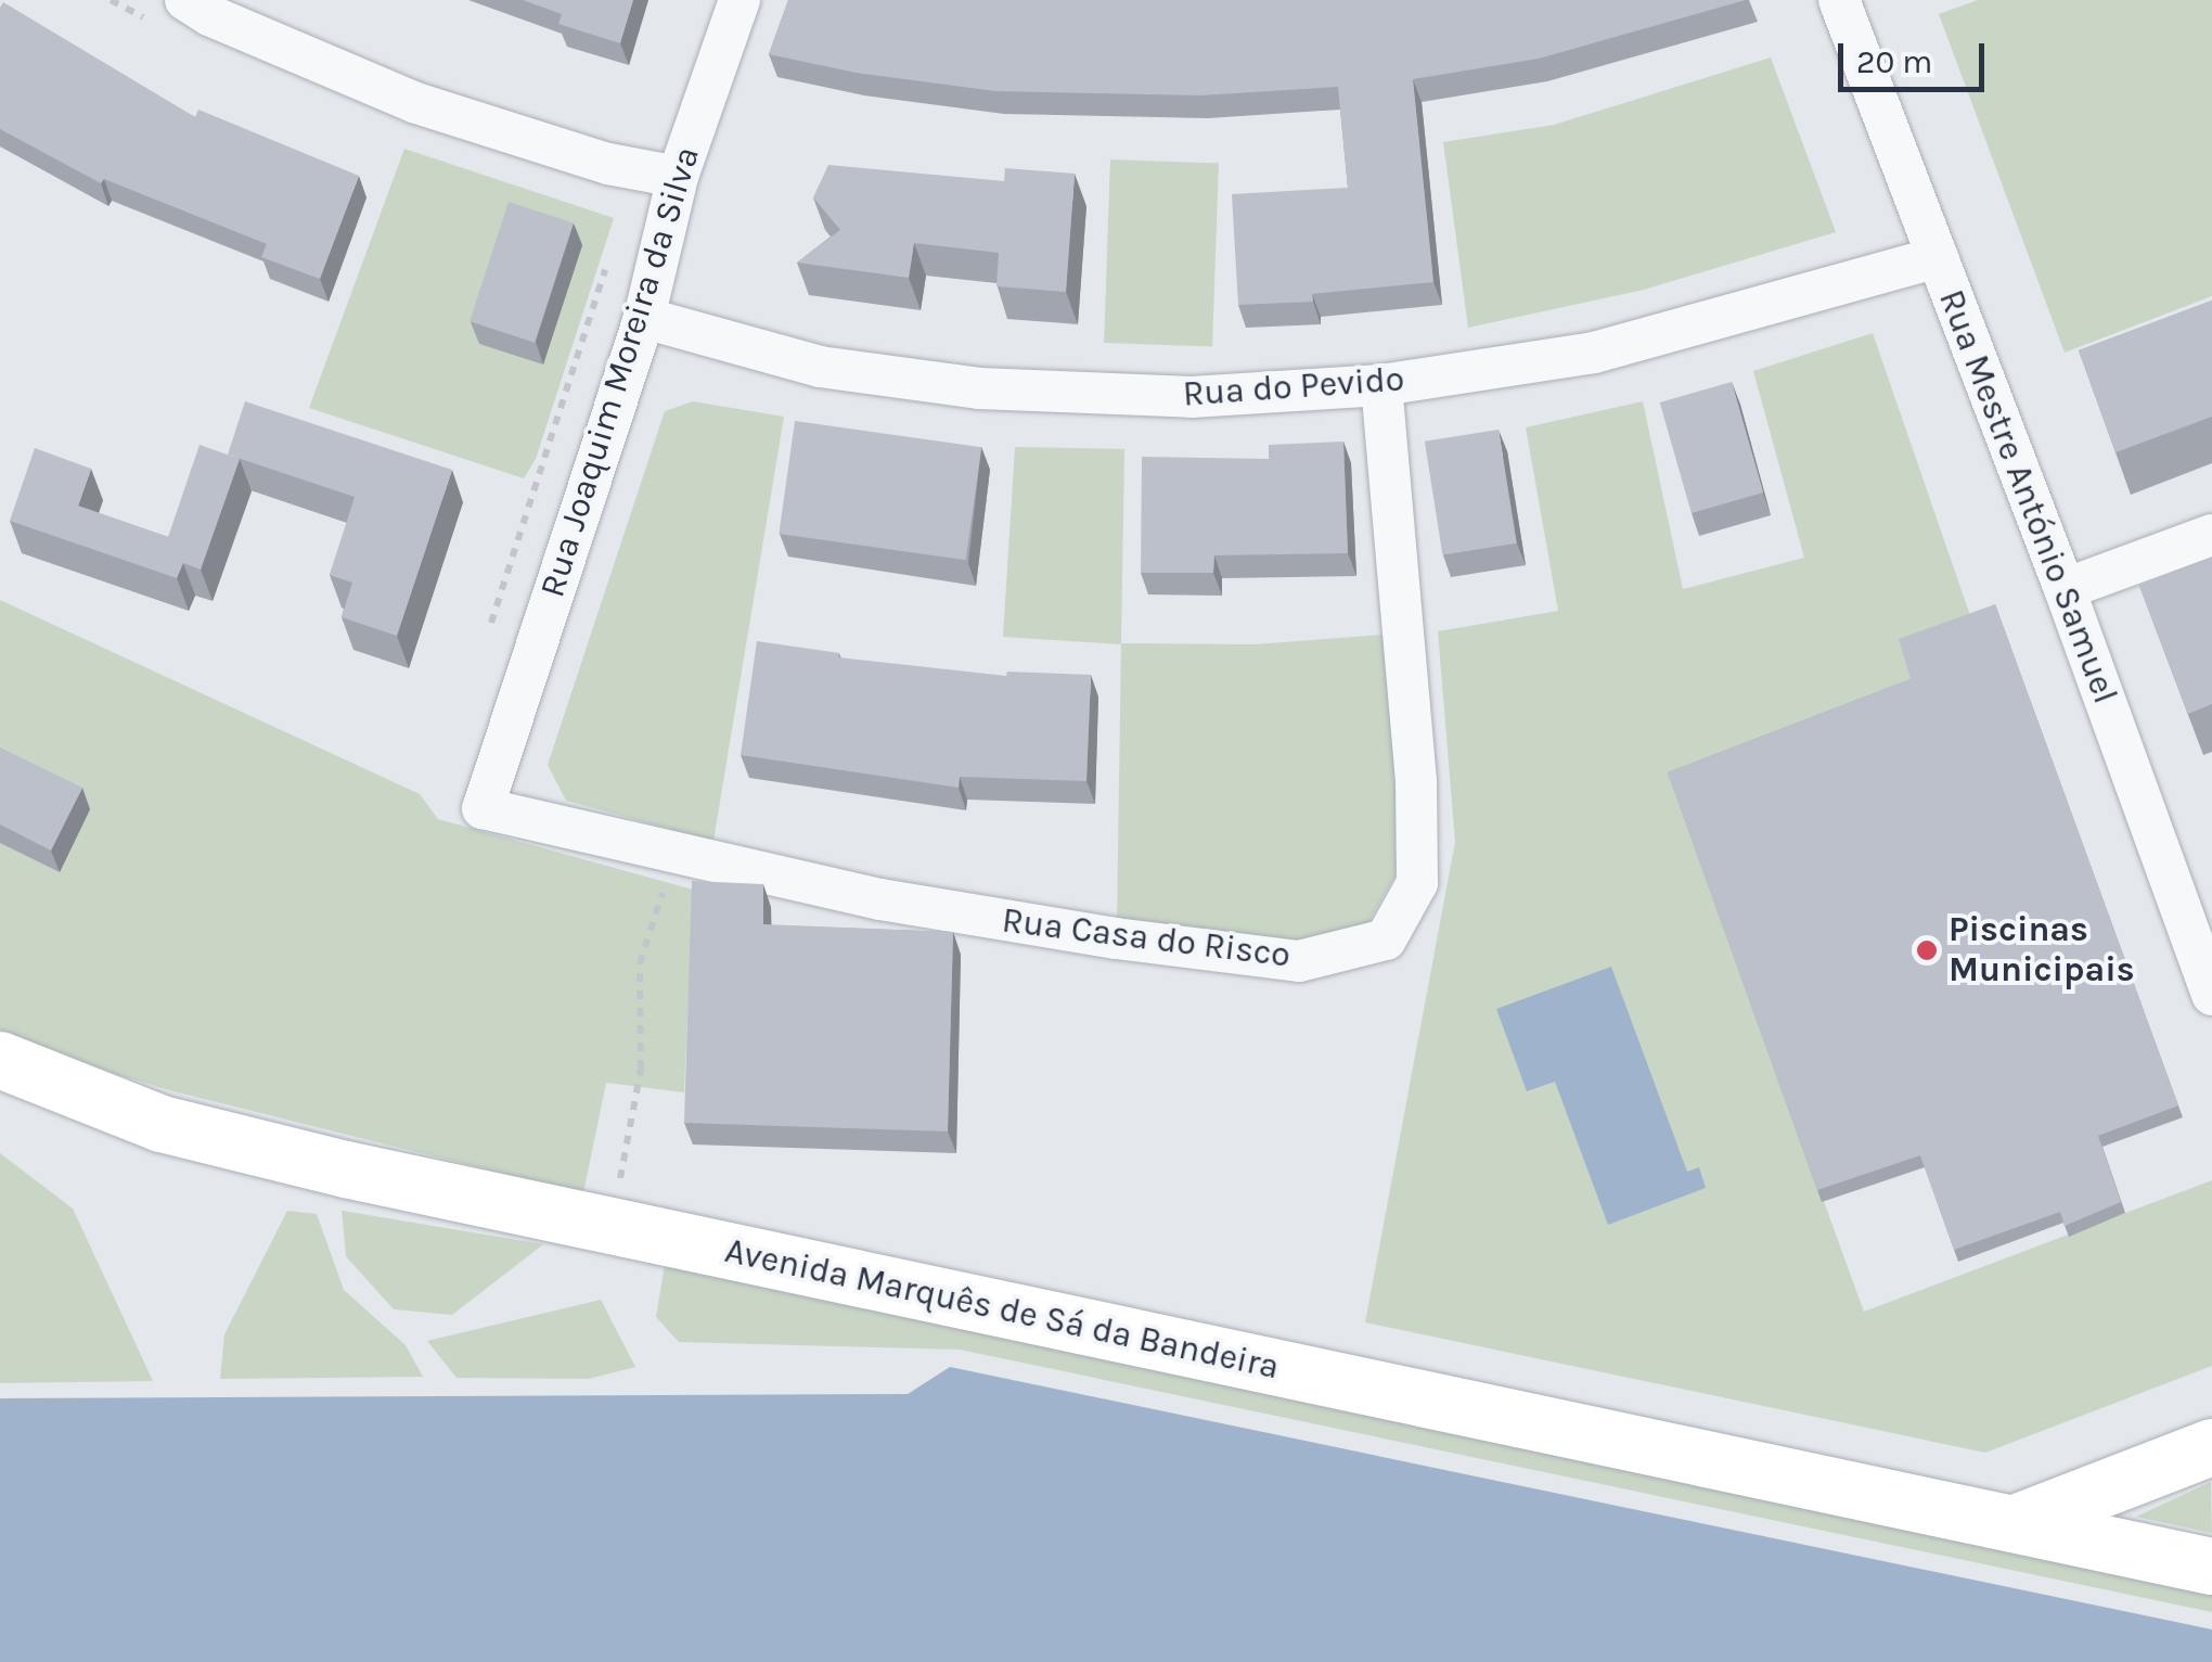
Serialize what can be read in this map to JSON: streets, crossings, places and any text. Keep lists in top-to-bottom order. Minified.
{"streets":{"main road":["Avenida Marquês de Sá da Bandeira"],"street":["Rua Joaquim Moreira da Silva","Rua do Pevido","Rua Mestre António Samuel","Rua Casa do Risco"]},"crossings":[["Rua Joaquim Moreira da Silva","Rua do Pevido"],["Rua Joaquim Moreira da Silva","Rua Casa do Risco"],["Rua do Pevido","Rua Mestre António Samuel"],["Rua do Pevido","Rua Casa do Risco"]],"places":["Piscinas Municipais"],"scale_bar":"20 m"}
